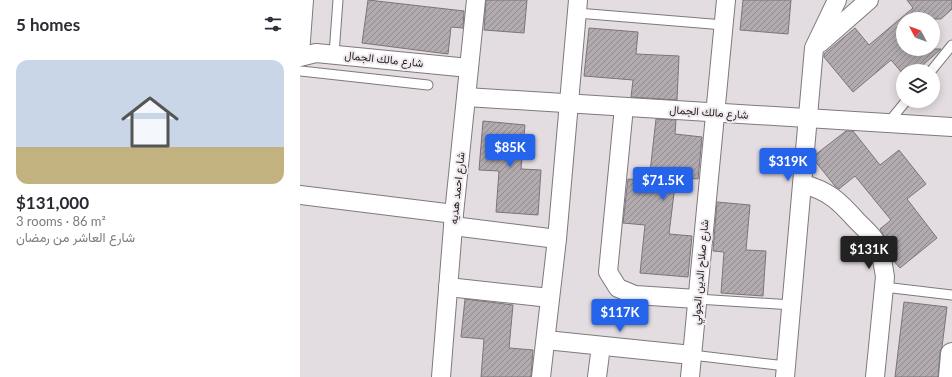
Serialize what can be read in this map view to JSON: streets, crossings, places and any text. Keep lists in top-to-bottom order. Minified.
{"streets":{"street":["شارع مالك الجمال","شارع احمد هديه","شارع صلاح الدين الجولي"]},"crossings":[["شارع مالك الجمال","شارع احمد هديه"],["شارع مالك الجمال","شارع صلاح الدين الجولي"]],"north":"top left","page":{"heading":"5 homes","list":[{"name":"$131,000","note":"3 rooms · 86 m² · شارع العاشر من رمضان"}],"price":["$85K","$319K","$71.5K","$131K","$117K"]}}
